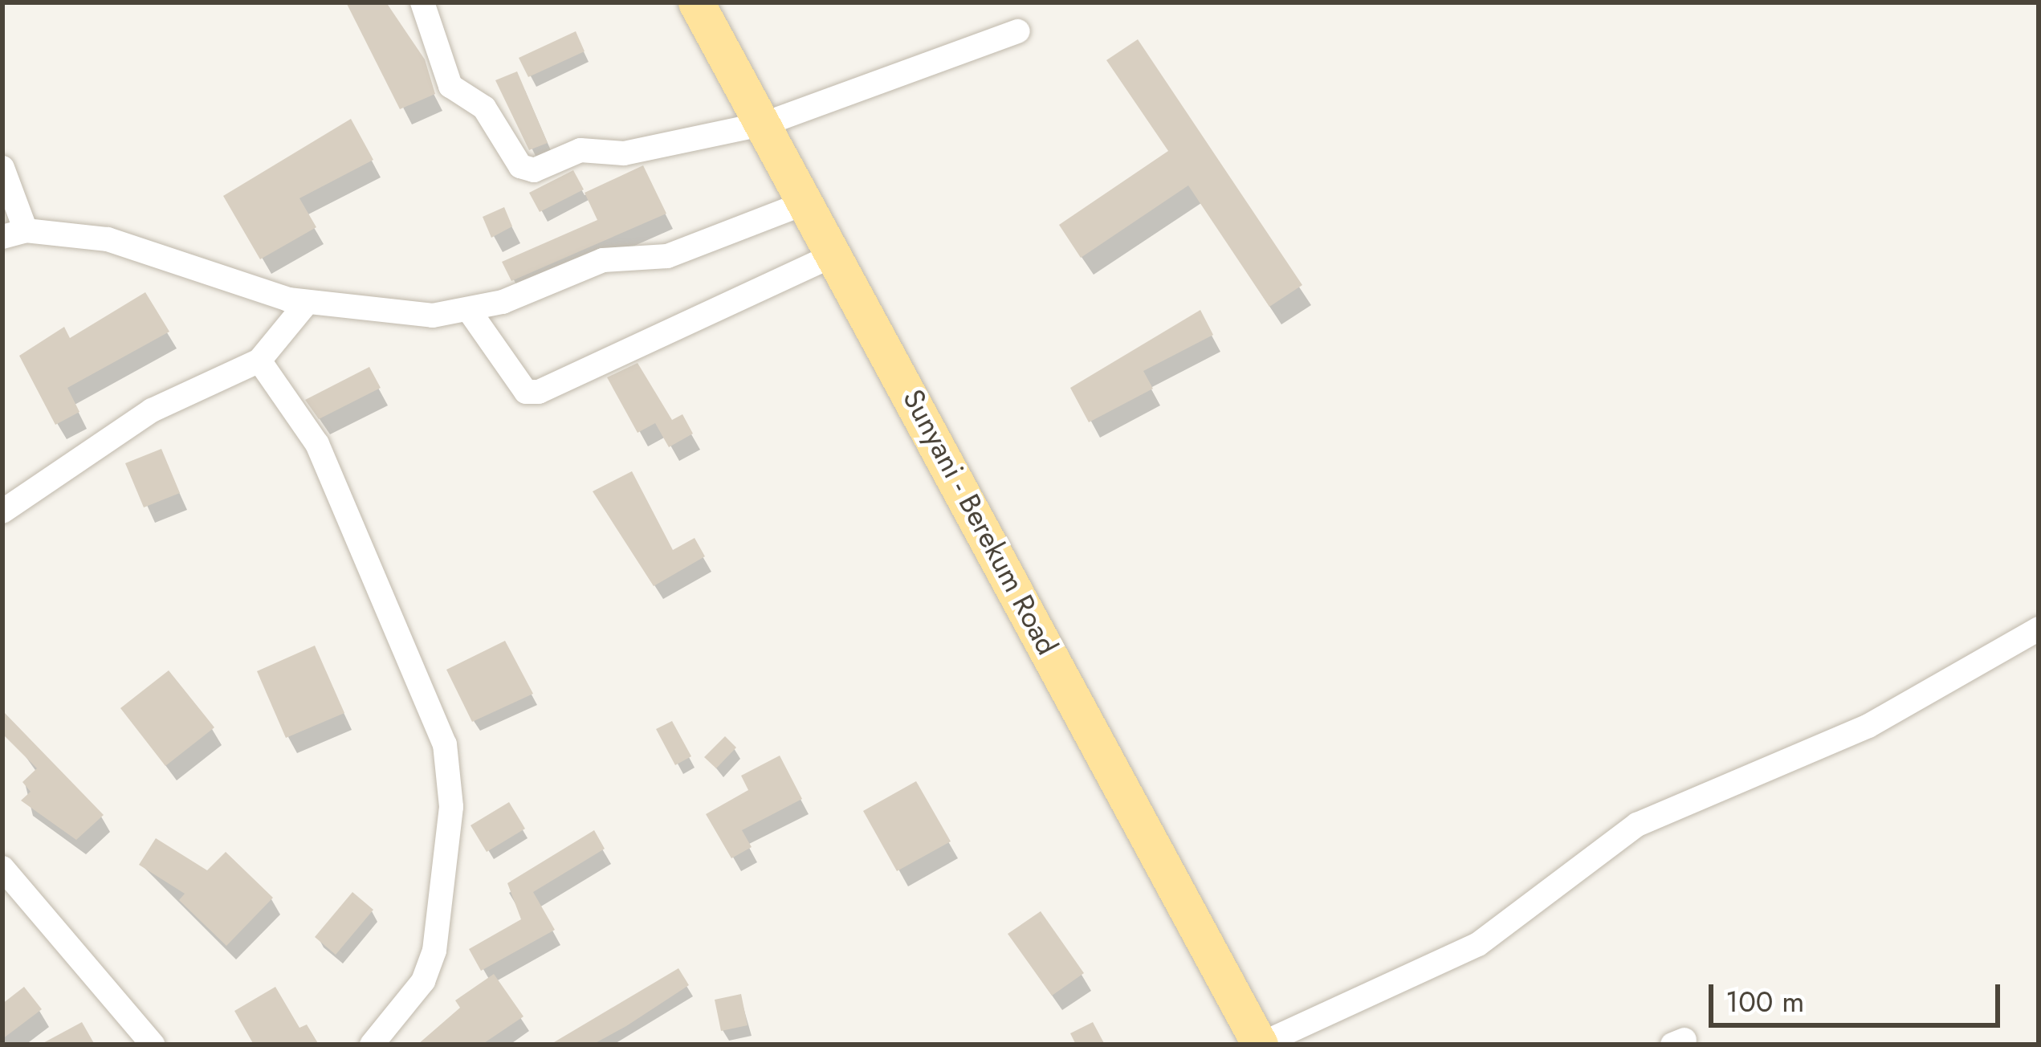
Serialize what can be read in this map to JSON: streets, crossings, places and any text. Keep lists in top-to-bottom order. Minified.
{"streets":{"main road":["Sunyani - Berekum Road"]},"scale_bar":"100 m"}
